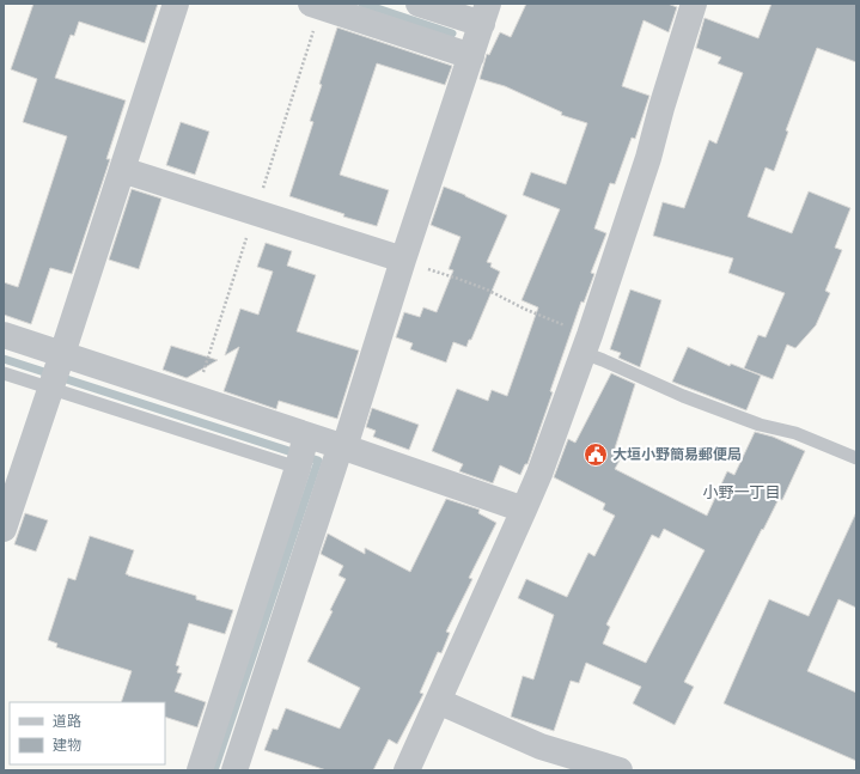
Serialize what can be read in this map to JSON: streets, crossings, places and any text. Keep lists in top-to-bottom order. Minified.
{"districts":["小野一丁目"],"places":{"public building":["大垣小野簡易郵便局"]},"legend":["道路","建物"]}
